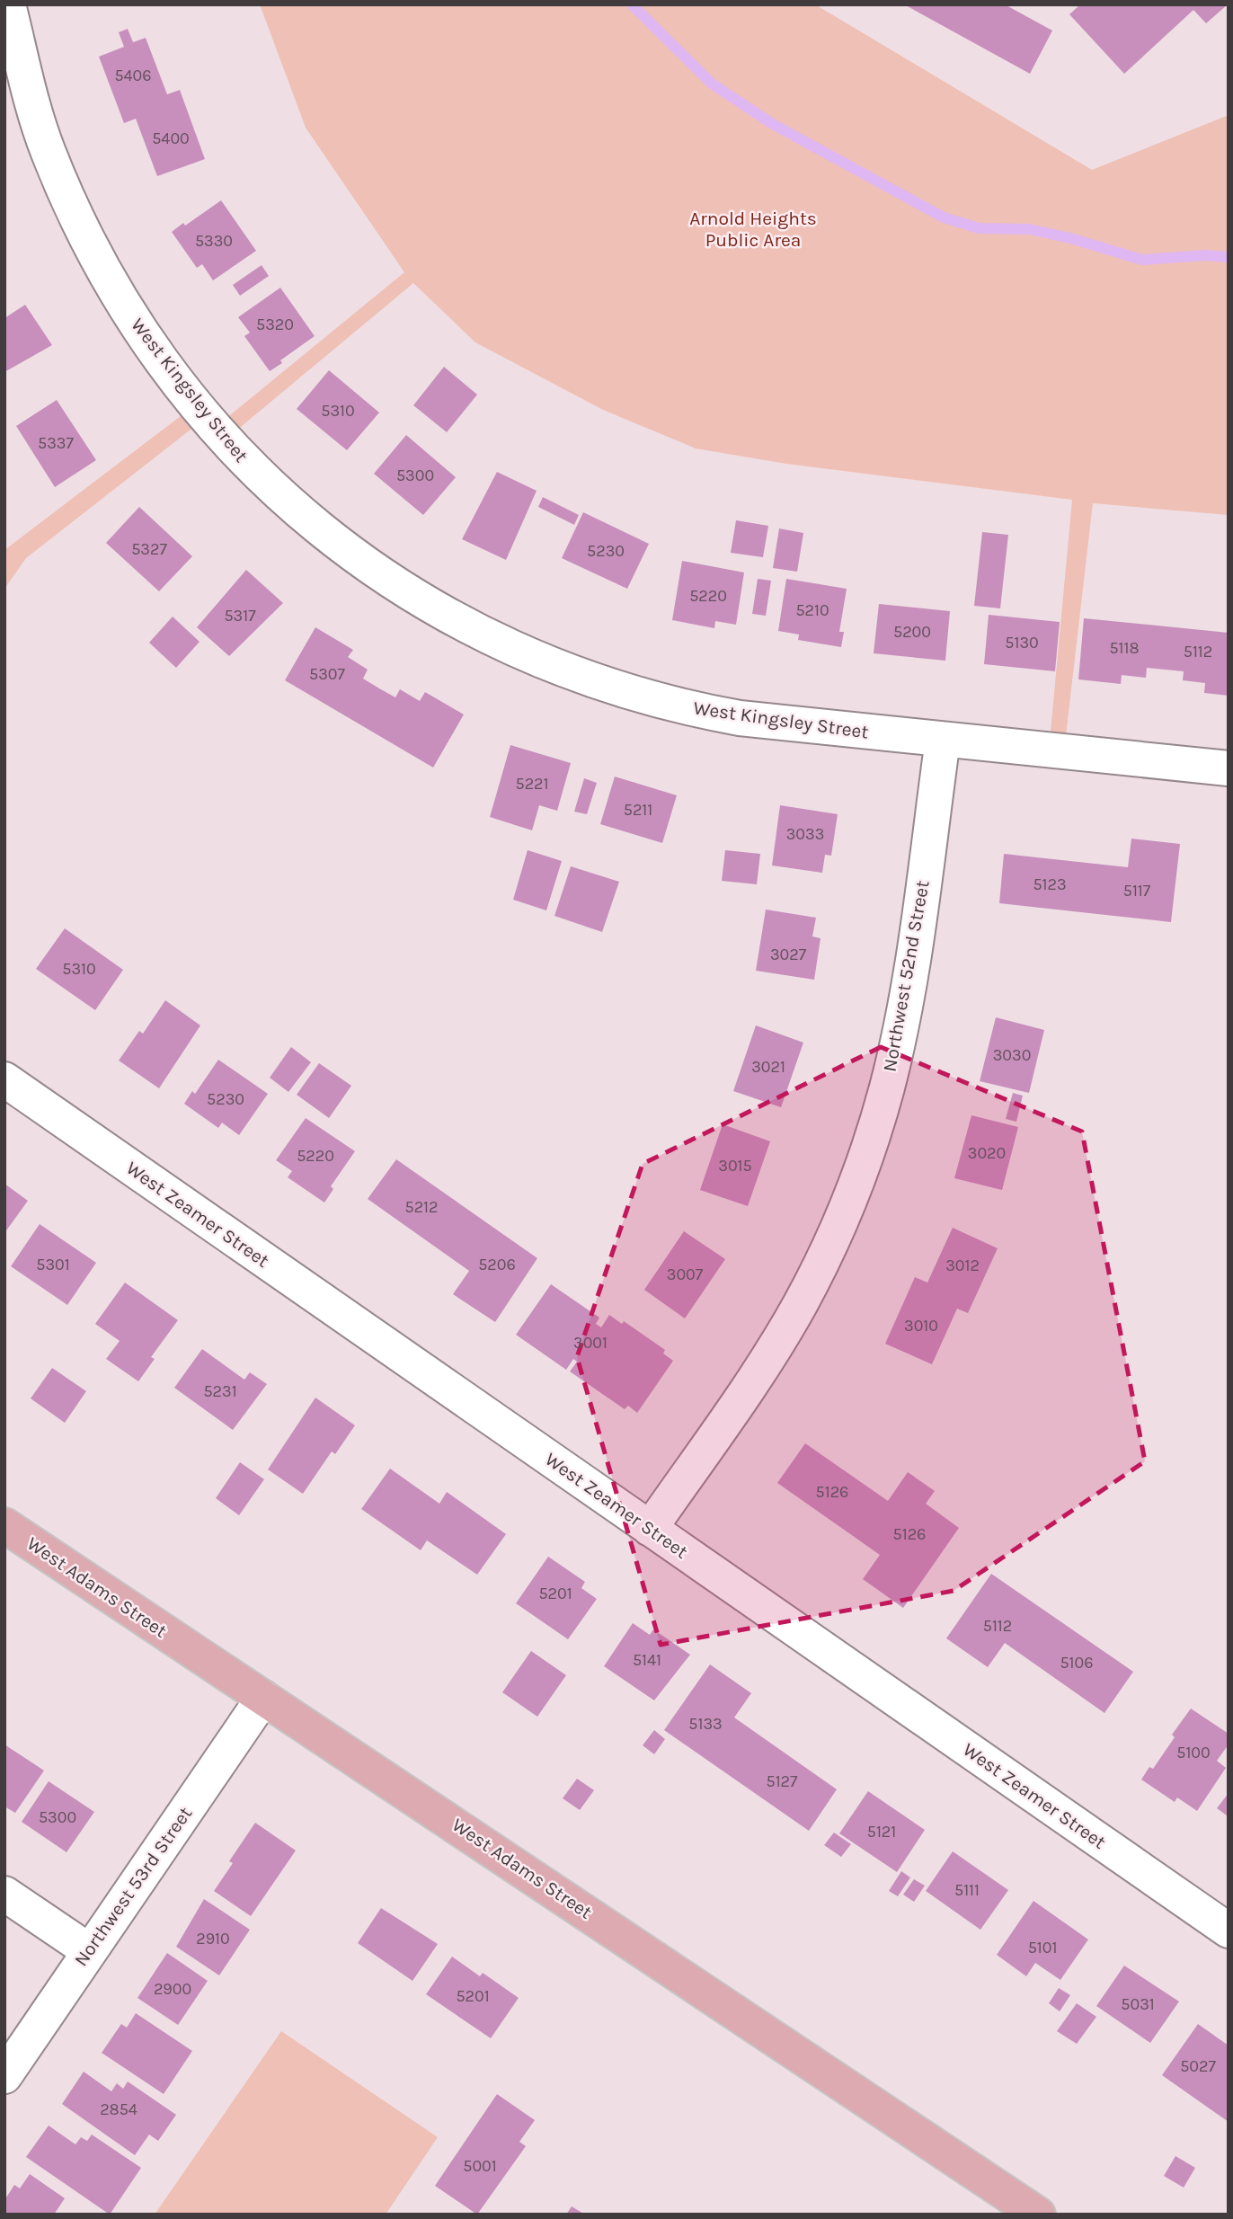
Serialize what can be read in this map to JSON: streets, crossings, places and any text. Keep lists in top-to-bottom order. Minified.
{"streets":{"main road":["West Adams Street"],"street":["West Kingsley Street","Northwest 52nd Street","West Zeamer Street","Northwest 53rd Street"]},"crossings":[["West Kingsley Street","Northwest 52nd Street"],["Northwest 52nd Street","West Zeamer Street"],["West Adams Street","Northwest 53rd Street"]],"parks":["Arnold Heights Public Area"],"house_numbers":["5406","5400","5330","5320","5310","5337","5300","5327","5230","5220","5210","5317","5200","5130","5118","5112","5307","5221","5211","3033","5123","5117","3027","5310","3030","3021","5230","3020","5220","3015","5212","5301","5206","3012","3007","3010","3001","5231","5126","5126","5201","5112","5141","5106","5133","5100","5127","5300","5121","5111","2910","5101","2900","5201","5031","5027","2854","5001"]}
